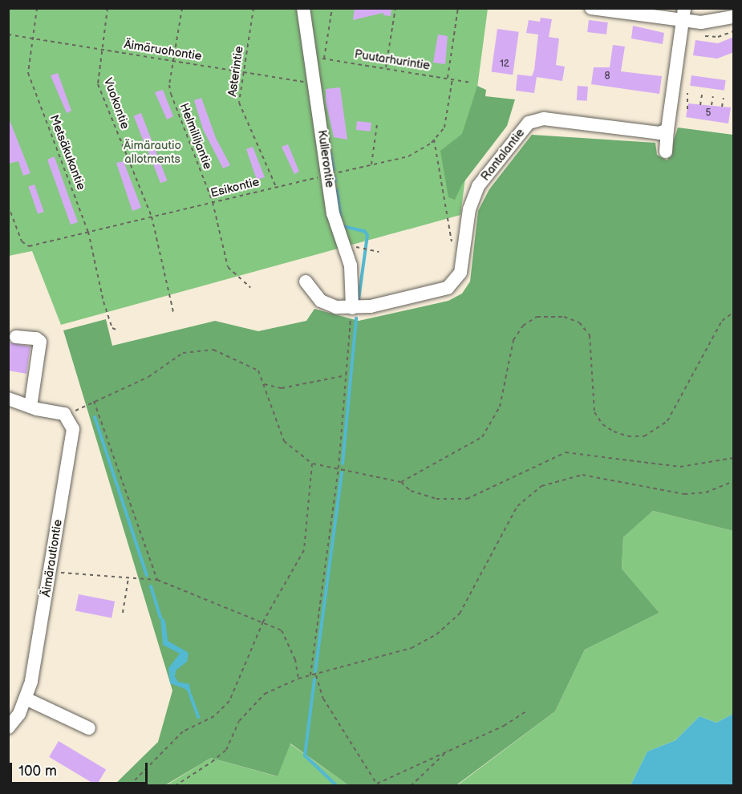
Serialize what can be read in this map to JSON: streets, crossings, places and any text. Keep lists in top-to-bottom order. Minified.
{"streets":{"street":["Rantalantie","Kullerontie","Äimärautiontie"],"path":["Äimäruohontie","Puutarhurintie","Asterintie","Vuokontie","Helmililjantie","Metsäkukantie","Esikontie"]},"crossings":[["Äimäruohontie","Asterintie"],["Äimäruohontie","Vuokontie"],["Äimäruohontie","Helmililjantie"],["Äimäruohontie","Metsäkukantie"],["Äimäruohontie","Kullerontie"],["Puutarhurintie","Kullerontie"],["Puutarhurintie","Esikontie"],["Asterintie","Esikontie"],["Vuokontie","Esikontie"],["Helmililjantie","Esikontie"],["Metsäkukantie","Esikontie"],["Rantalantie","Kullerontie"],["Kullerontie","Esikontie"]],"parks":["Äimärautio allotments"],"house_numbers":["12","8","5"],"scale_bar":"100 m"}
